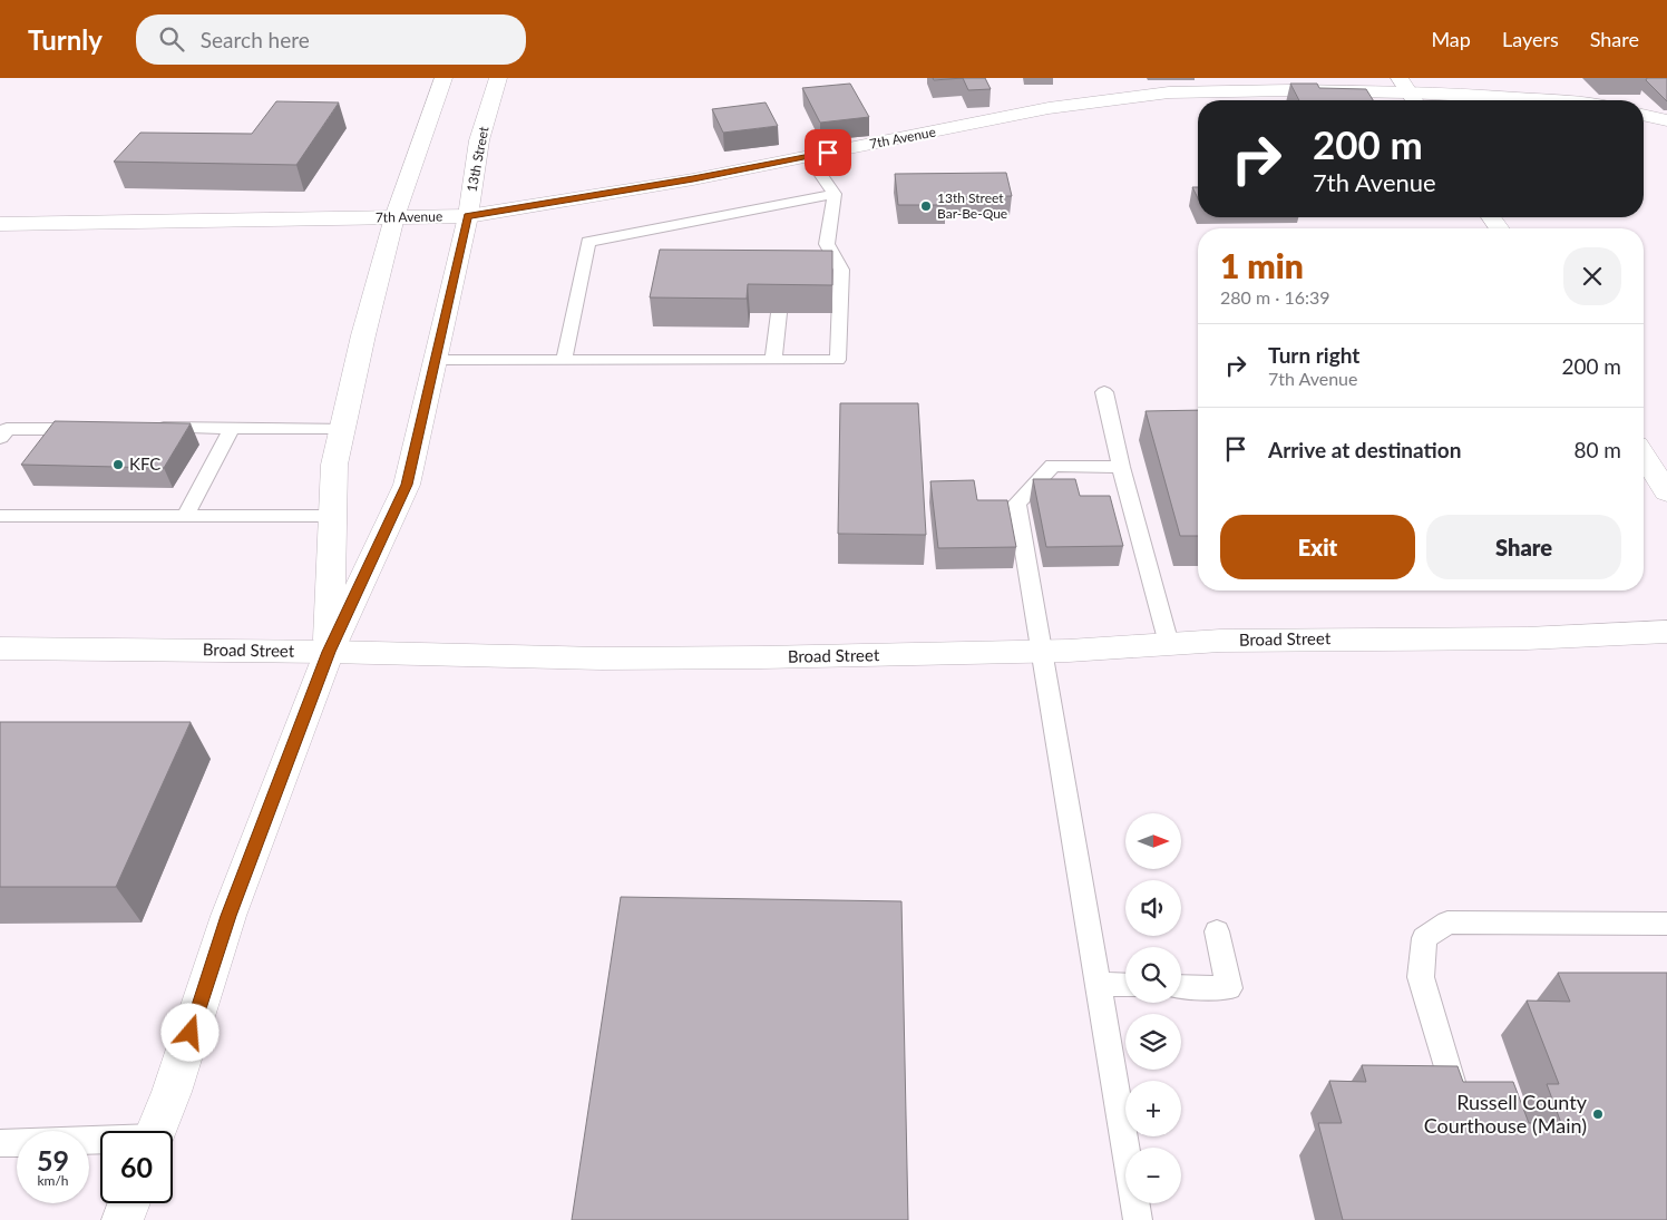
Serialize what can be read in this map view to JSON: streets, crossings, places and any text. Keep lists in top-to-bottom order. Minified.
{"streets":{"main road":["7th Avenue","13th Street","Broad Street"]},"crossings":[["7th Avenue","13th Street"],["13th Street","Broad Street"]],"places":["13th Street Bar-Be-Que","KFC","Russell County Courthouse (Main)"],"north":"right","page":{"header":"Turnly","search":"Search here","nav":["Map","Layers","Share"],"turn":["200 m","7th Avenue"],"heading":["1 min","280 m · 16:39"],"list":[{"name":"Turn right","note":"7th Avenue","value":"200 m"},{"name":"Arrive at destination","value":"80 m"}],"buttons":["Exit","Share"],"map_buttons":["+","−"],"speed":"59 km/h","limit":"60"}}
